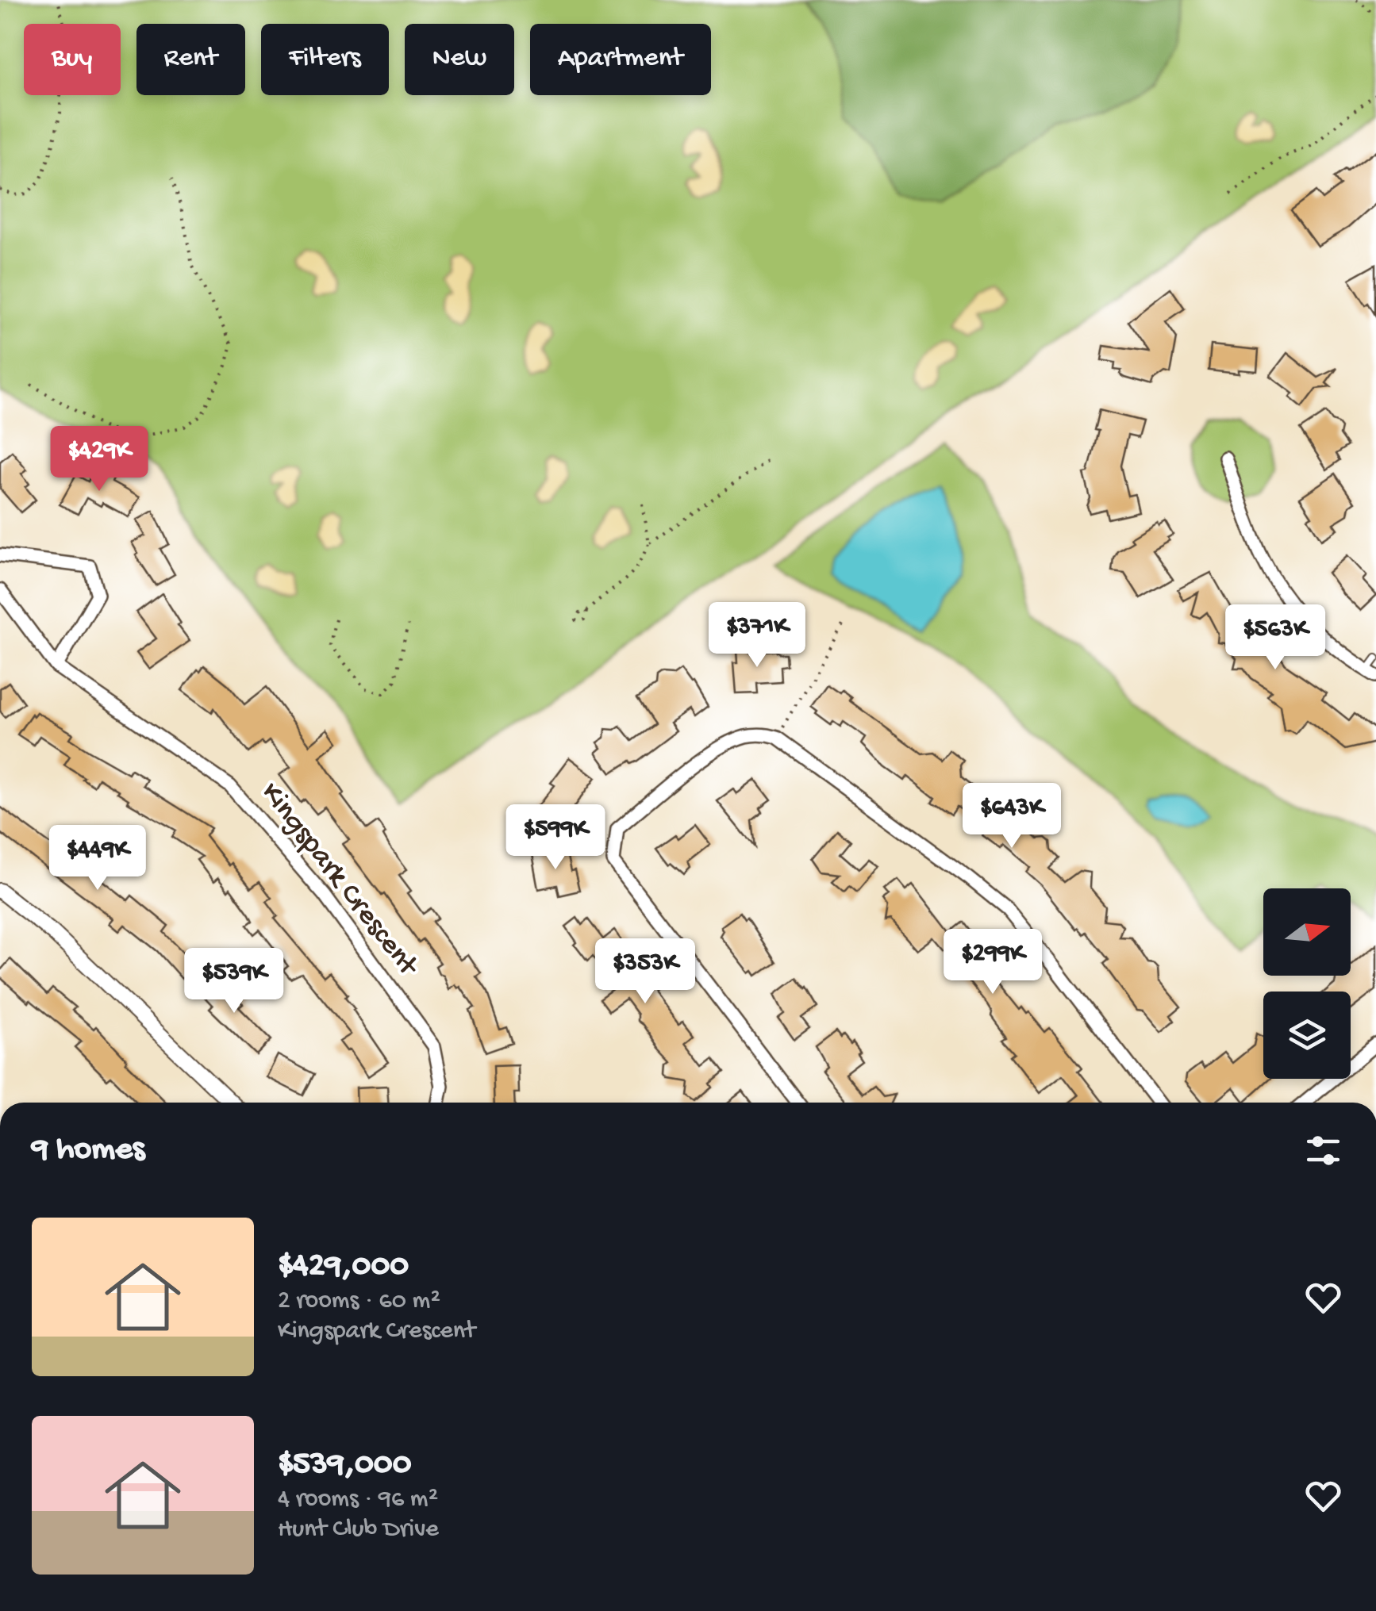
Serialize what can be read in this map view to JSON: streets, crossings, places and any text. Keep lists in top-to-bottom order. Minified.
{"streets":{"street":["Kingspark Crescent"]},"north":"right","page":{"chip":["Buy","Rent","Filters","New","Apartment"],"price":["$429K","$371K","$563K","$643K","$599K","$449K","$299K","$353K","$539K"],"heading":"9 homes","list":[{"name":"$429,000","note":"2 rooms · 60 m² · Kingspark Crescent"},{"name":"$539,000","note":"4 rooms · 96 m² · Hunt Club Drive"}]}}
